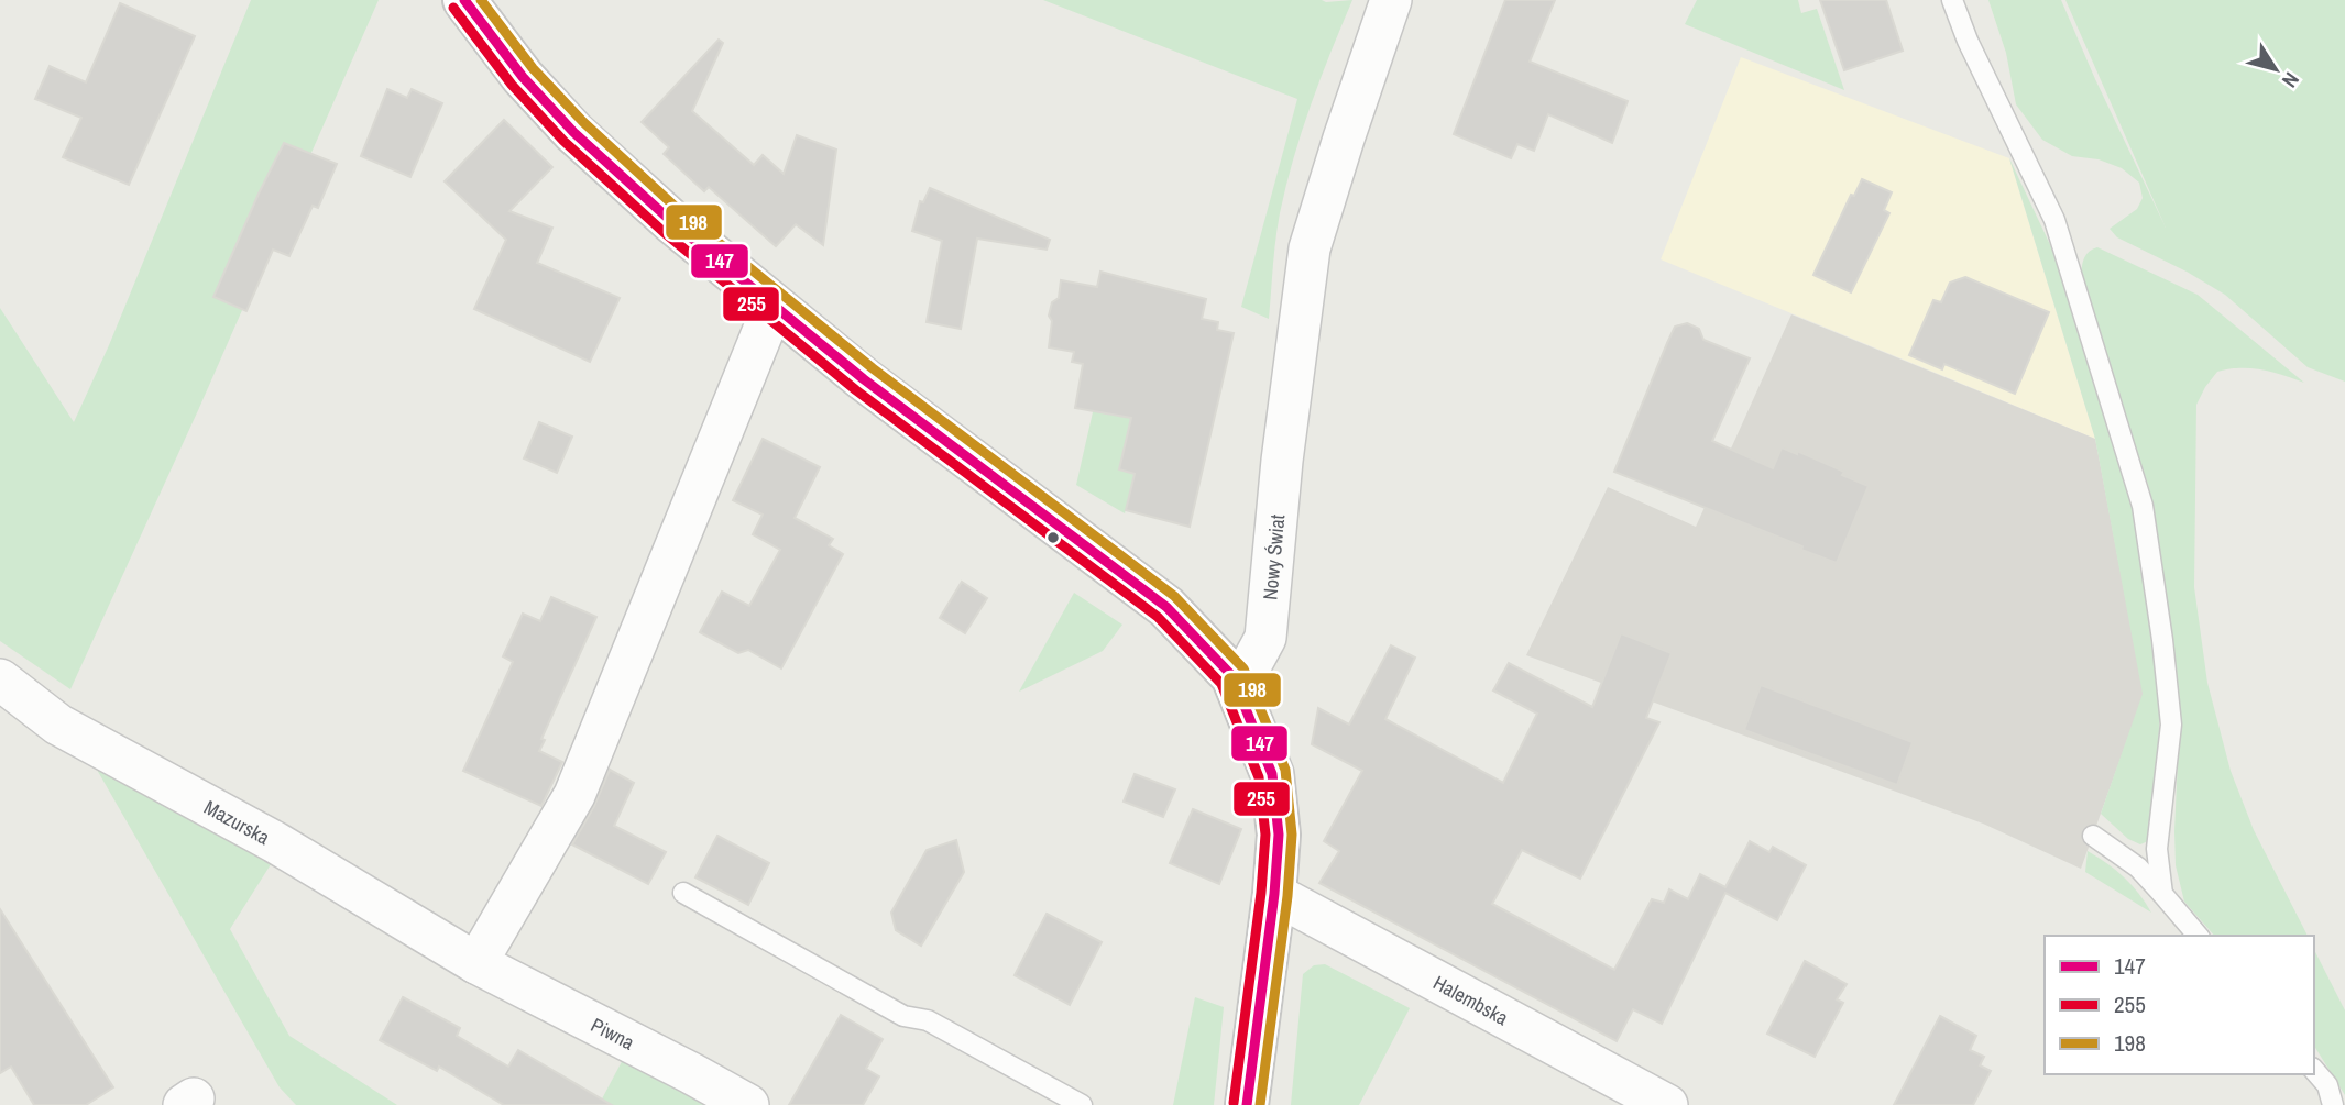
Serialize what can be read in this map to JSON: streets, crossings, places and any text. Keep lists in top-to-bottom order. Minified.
{"streets":{"street":["Nowy Świat","Mazurska","Halembska","Piwna"]},"crossings":[["Mazurska","Piwna"]],"lines":["transit line 147","transit line 198","transit line 255"],"legend":["147","255","198"],"north":"bottom right"}
